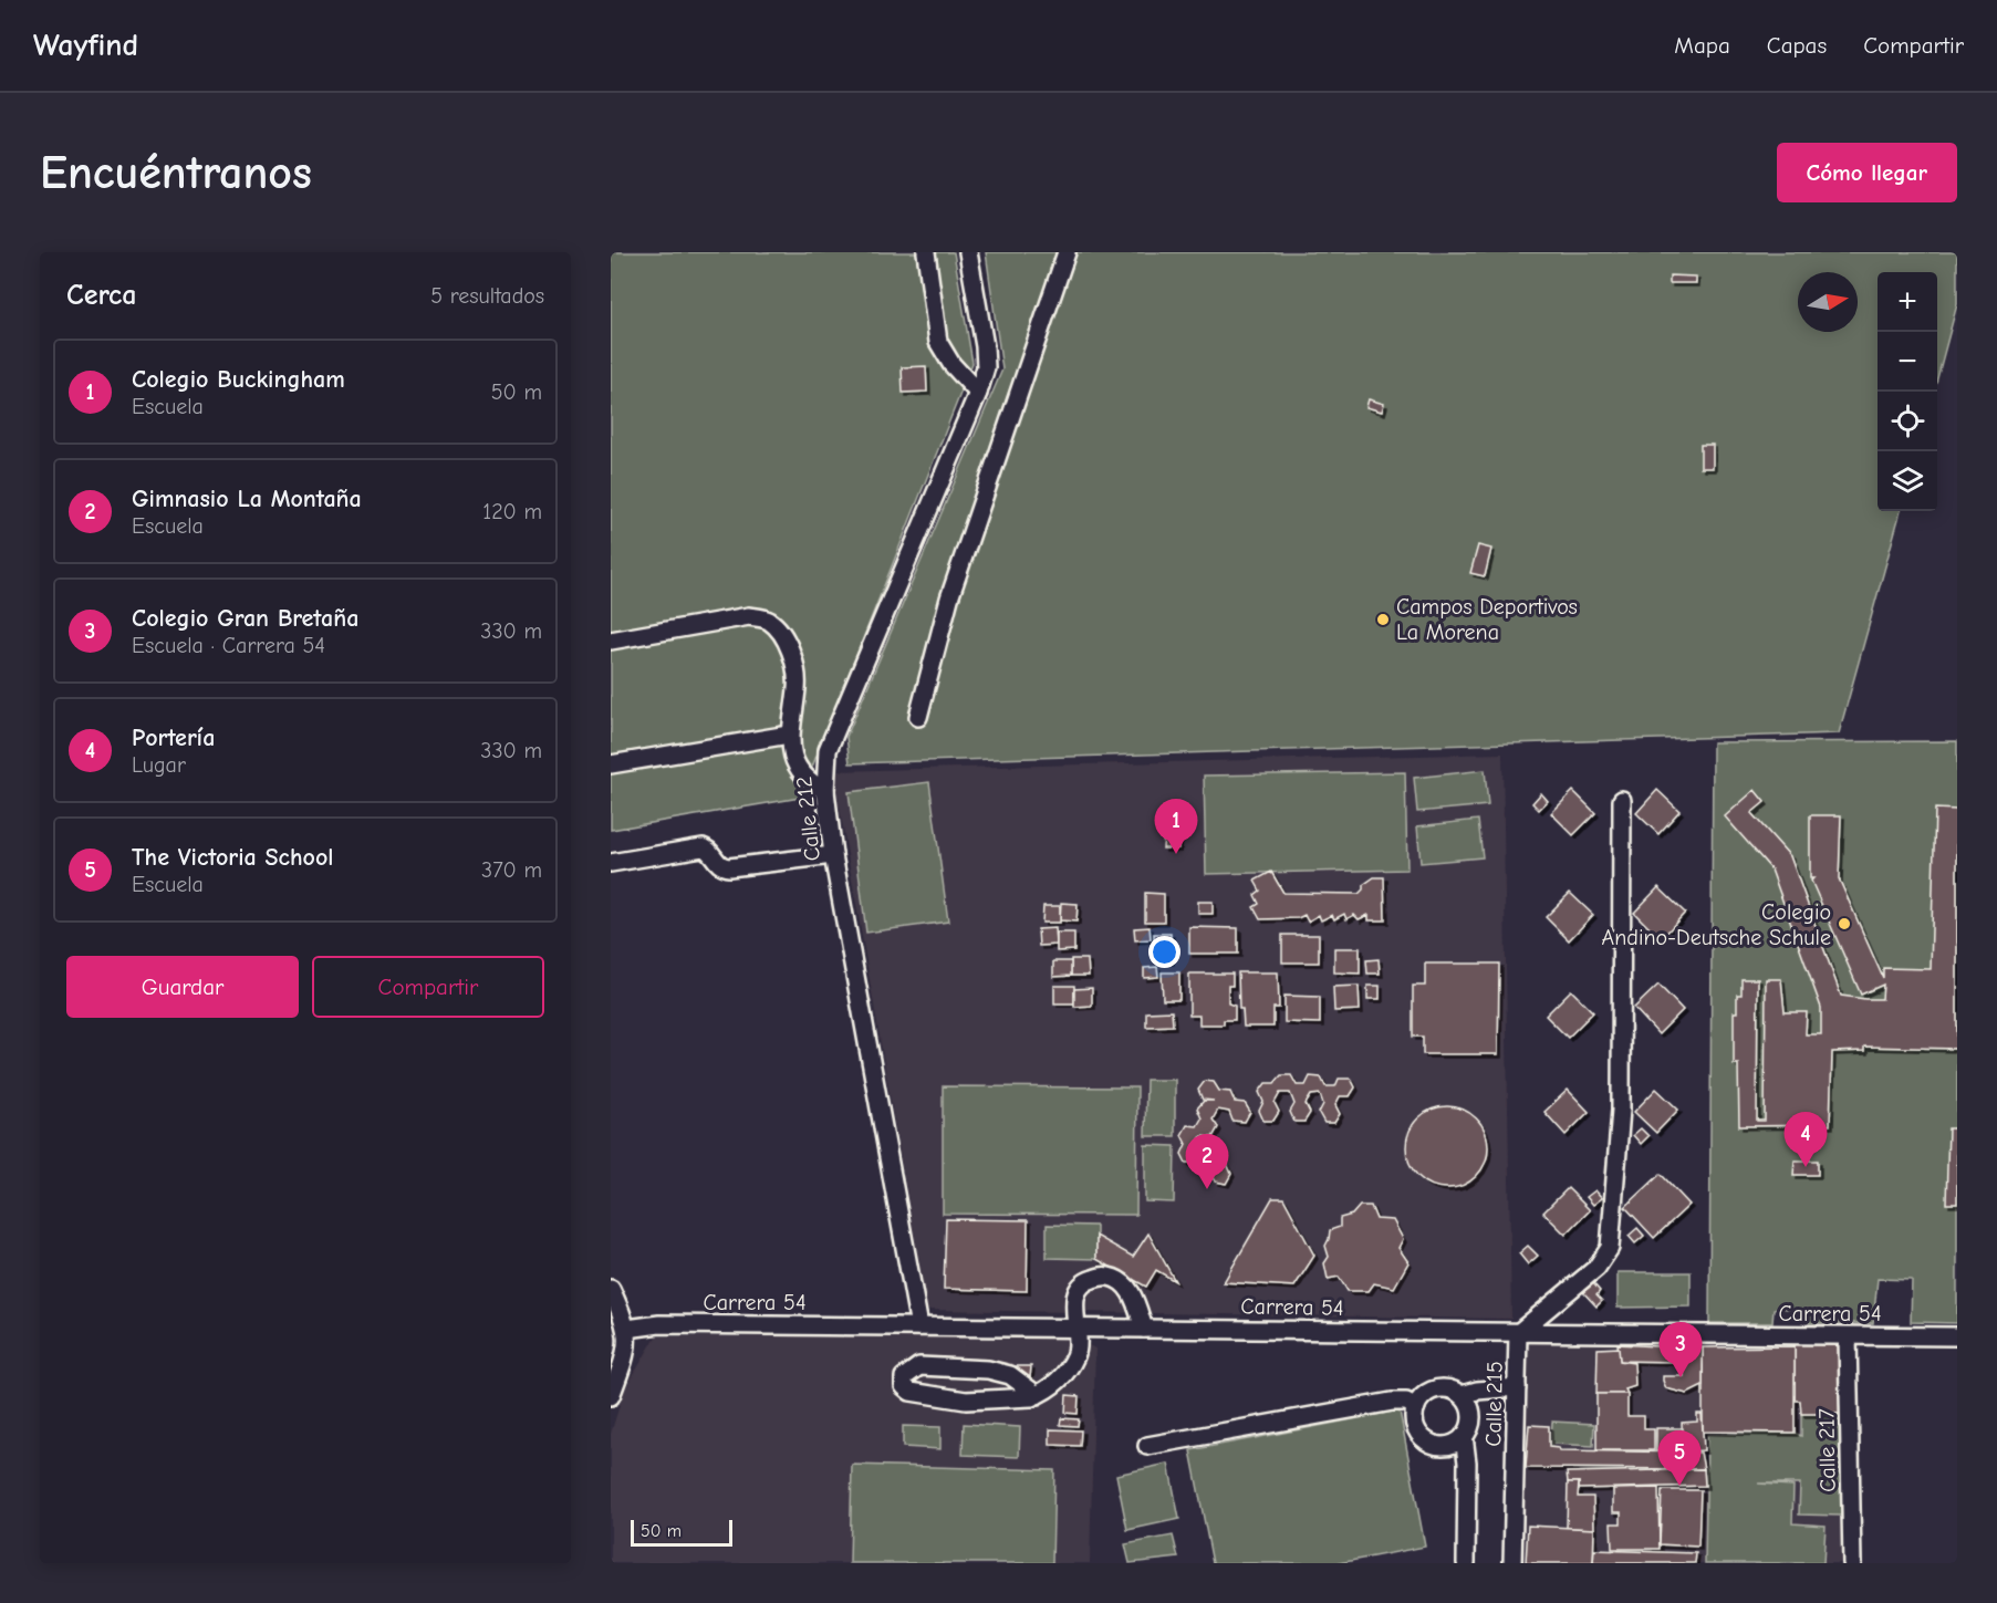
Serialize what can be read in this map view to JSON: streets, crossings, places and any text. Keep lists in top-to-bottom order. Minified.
{"streets":{"street":["Calle 212","Carrera 54","Calle 215","Calle 217"]},"crossings":[["Calle 212","Carrera 54"],["Carrera 54","Calle 215"],["Carrera 54","Calle 217"]],"places":["Campos Deportivos La Morena","Colegio Andino-Deutsche Schule"],"scale_bar":"50 m","north":"right","page":{"header":"Wayfind","nav":["Mapa","Capas","Compartir"],"buttons":["Cómo llegar",["Guardar","Compartir"]],"title":"Encuéntranos","heading":["Cerca","5 resultados"],"map_buttons":["+","−"],"list":[{"mark":"1","name":"Colegio Buckingham","note":"Escuela","value":"50 m"},{"mark":"2","name":"Gimnasio La Montaña","note":"Escuela","value":"120 m"},{"mark":"3","name":"Colegio Gran Bretaña","note":"Escuela · Carrera 54","value":"330 m"},{"mark":"4","name":"Portería","note":"Lugar","value":"330 m"},{"mark":"5","name":"The Victoria School","note":"Escuela","value":"370 m"}],"pins":["1","4","2","3","5"],"scale":"50 m"}}
